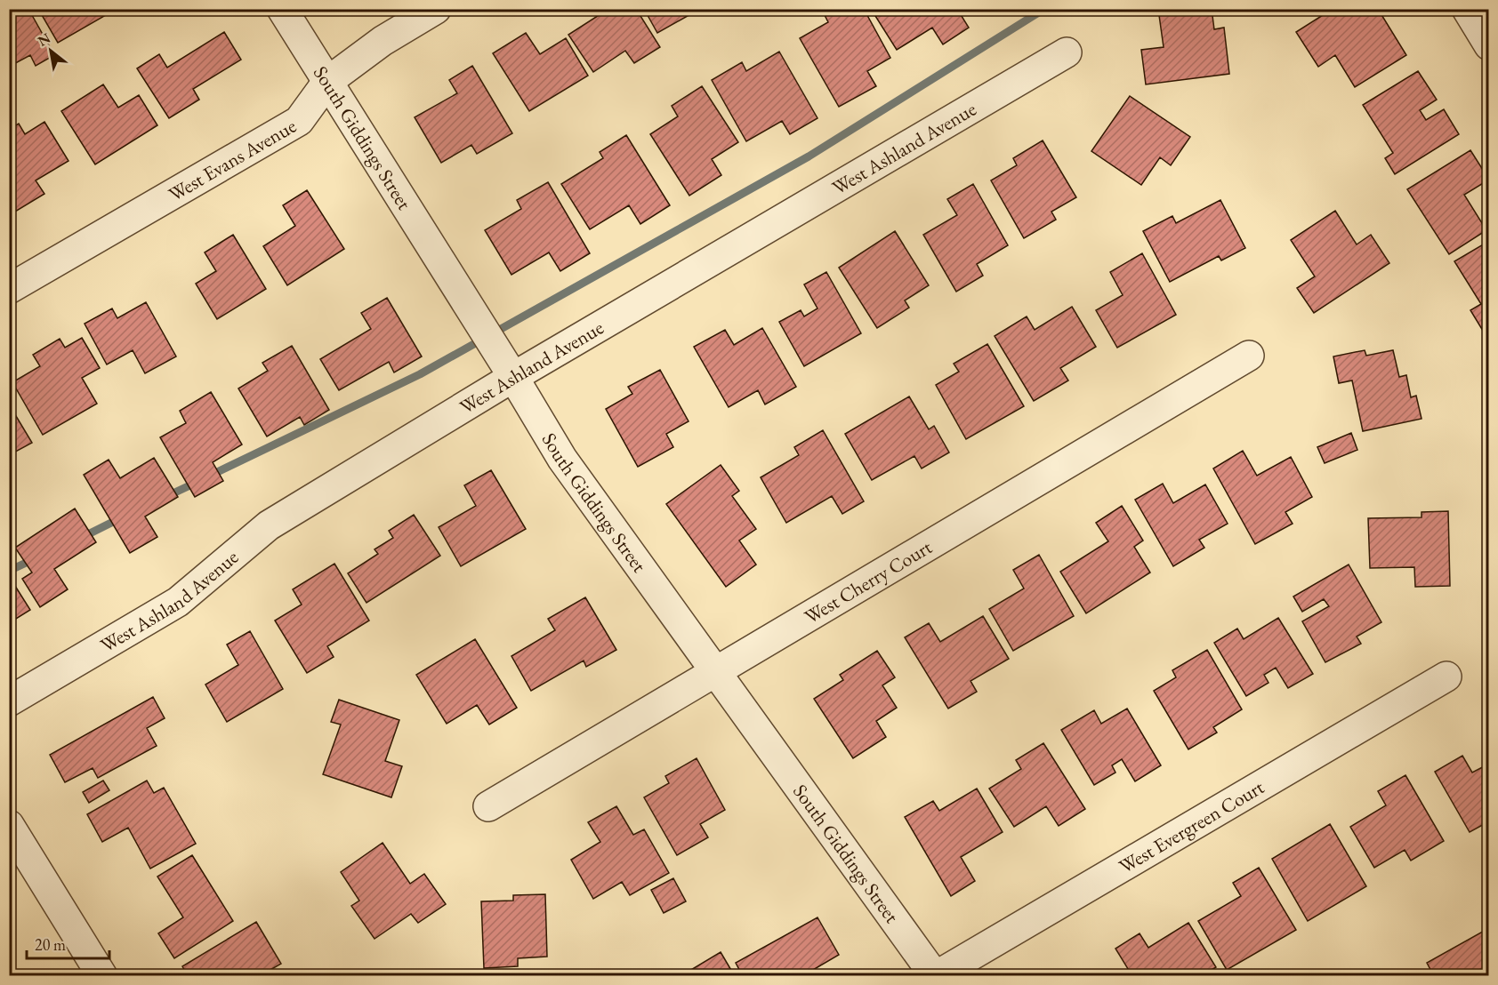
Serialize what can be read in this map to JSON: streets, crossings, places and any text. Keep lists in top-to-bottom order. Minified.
{"streets":{"street":["South Giddings Street","West Ashland Avenue","West Evans Avenue","West Cherry Court","West Evergreen Court"]},"crossings":[["South Giddings Street","West Ashland Avenue"],["South Giddings Street","West Evans Avenue"],["South Giddings Street","West Cherry Court"],["South Giddings Street","West Evergreen Court"]],"scale_bar":"20 m","north":"top left"}
